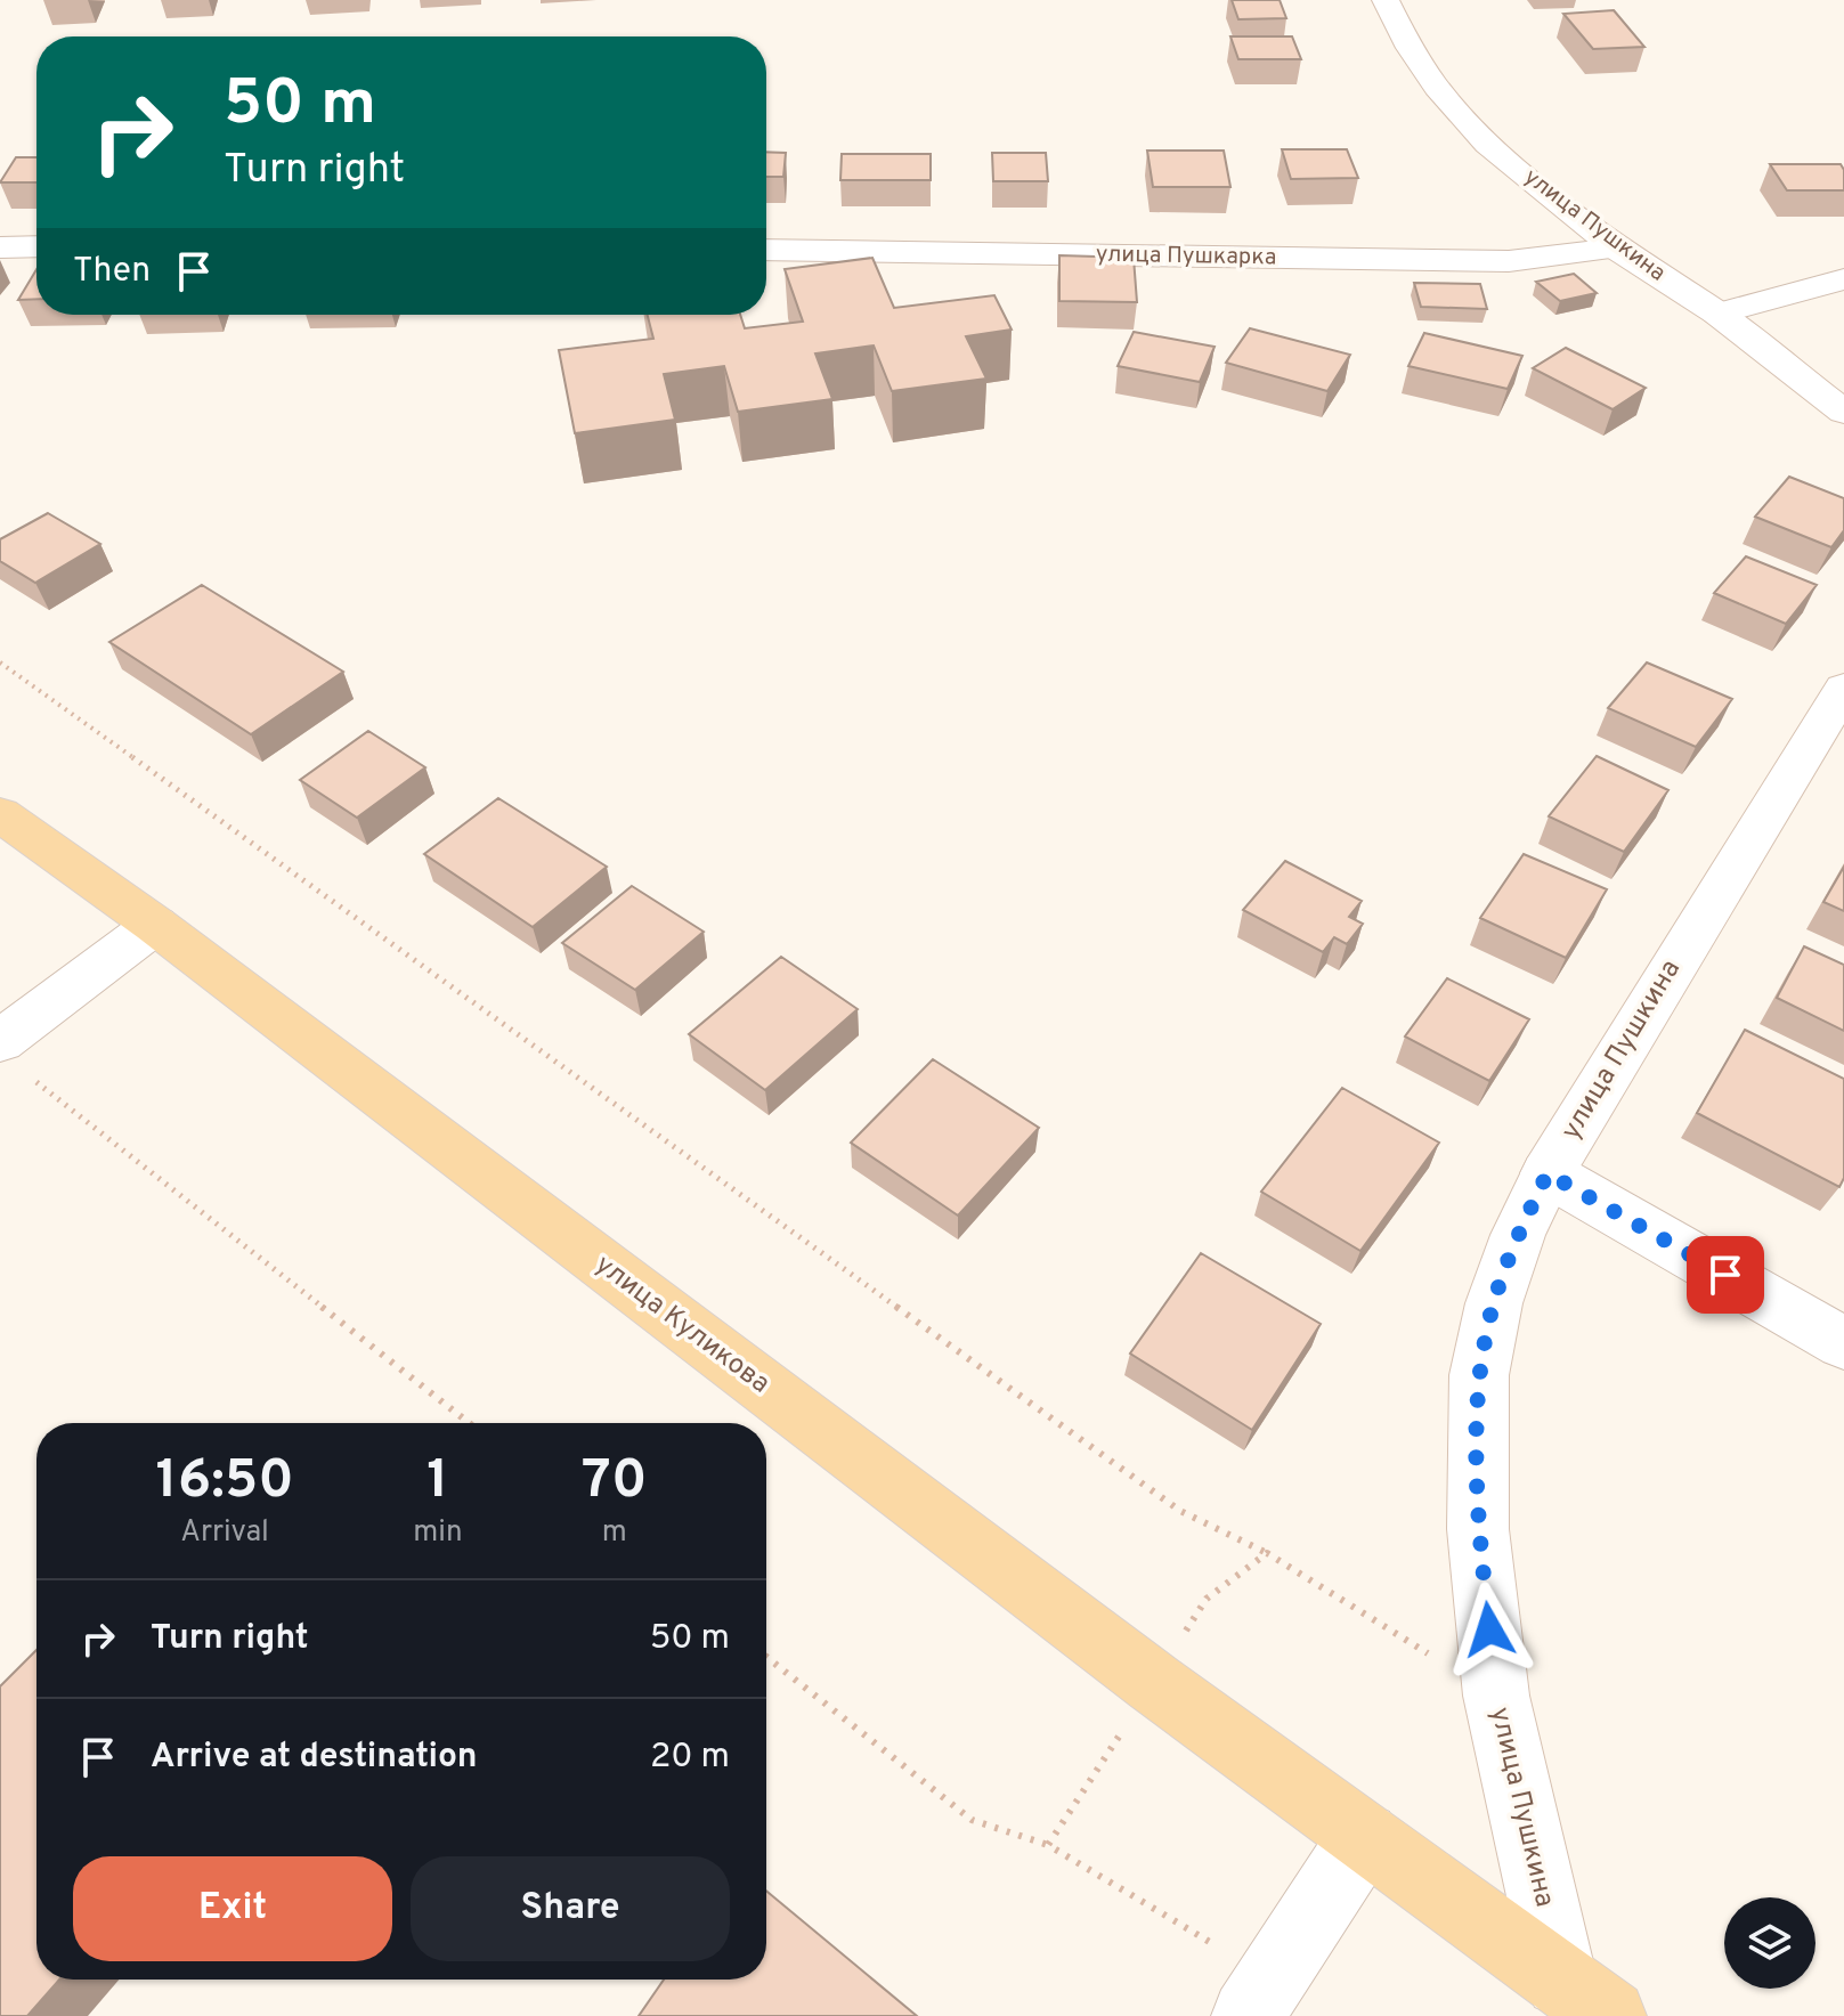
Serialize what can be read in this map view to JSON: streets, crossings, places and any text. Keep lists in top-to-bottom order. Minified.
{"streets":{"main road":["улица Куликова"],"street":["улица Пушкина","улица Пушкарка"]},"crossings":[["улица Пушкина","улица Пушкарка"],["улица Пушкина","улица Куликова"]],"page":{"turn":["50 m","Turn right"],"then":"Then","eta":["16:50","Arrival","1","min","70","m"],"list":[{"name":"Turn right","value":"50 m"},{"name":"Arrive at destination","value":"20 m"}],"buttons":["Exit","Share"]}}
